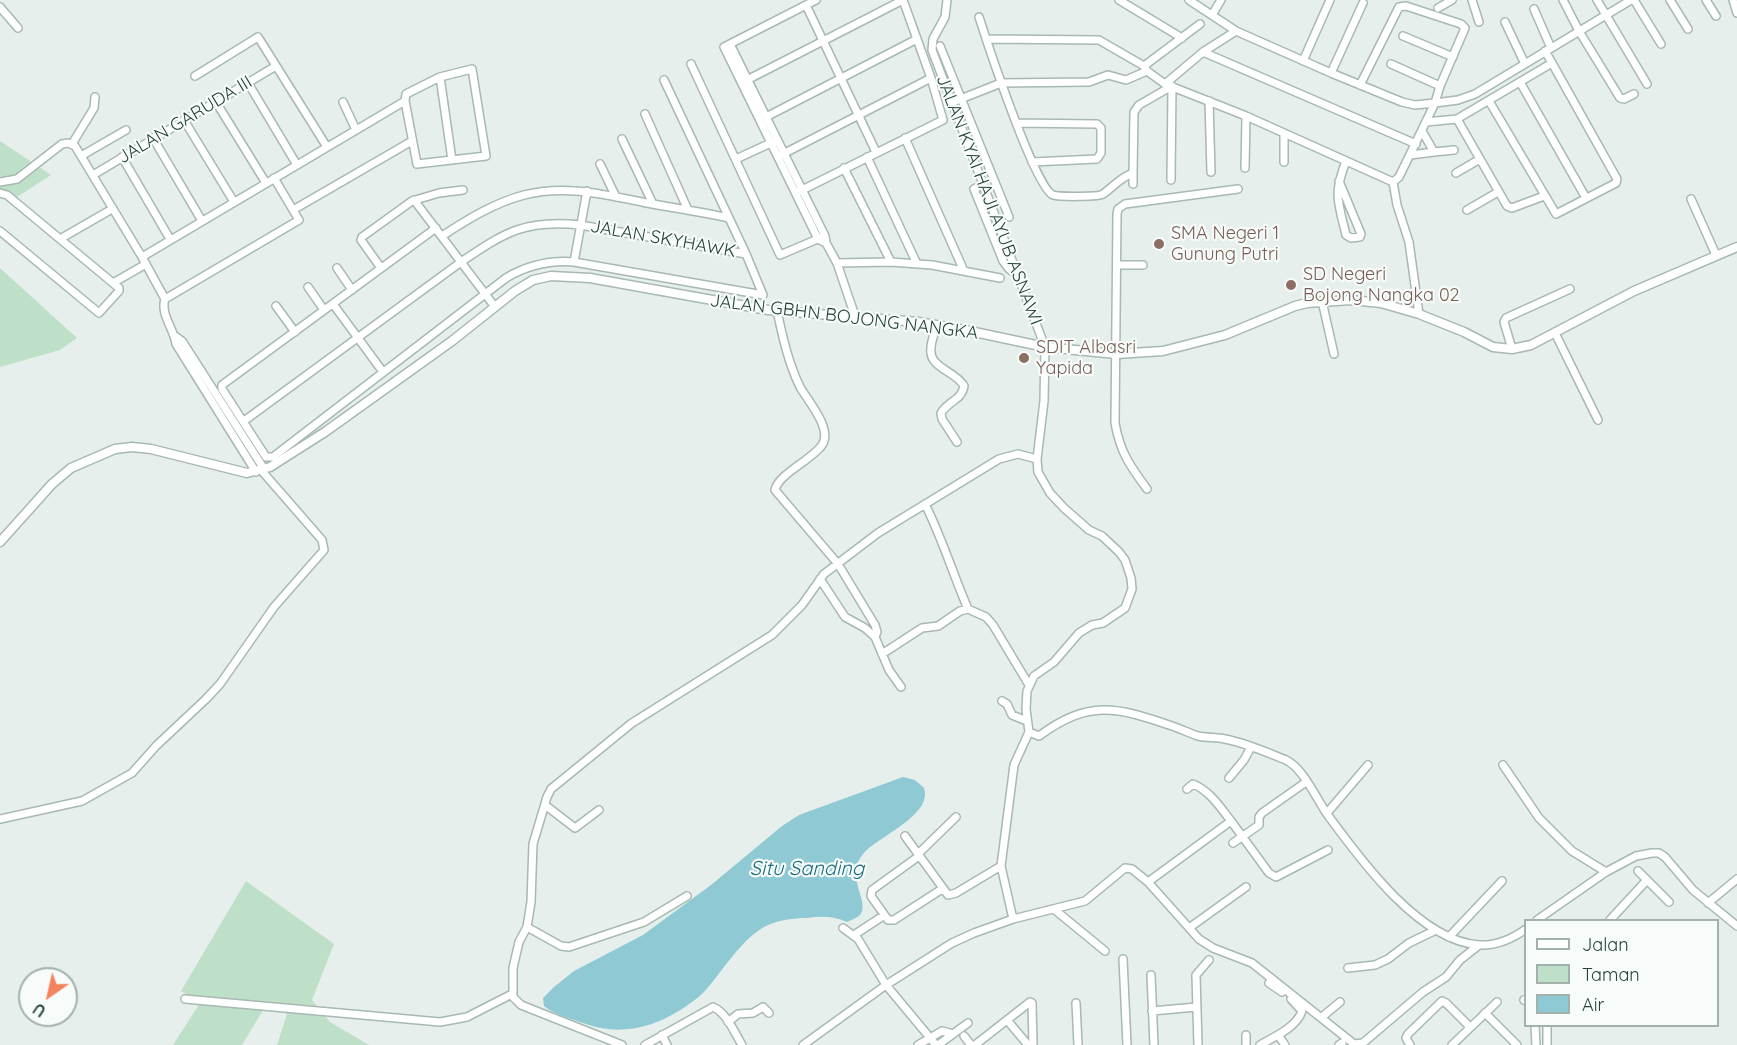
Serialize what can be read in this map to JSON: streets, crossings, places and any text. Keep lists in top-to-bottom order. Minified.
{"streets":{"street":["JALAN GARUDA III","JALAN KYAI HAJI AYUB ASNAWI","JALAN SKYHAWK","JALAN GBHN BOJONG NANGKA"]},"crossings":[["JALAN KYAI HAJI AYUB ASNAWI","JALAN GBHN BOJONG NANGKA"]],"water":["Situ Sanding"],"places":["SMA Negeri 1 Gunung Putri","SD Negeri Bojong Nangka 02","SDIT Albasri Yapida"],"legend":["Jalan","Taman","Air"],"north":"bottom left"}
